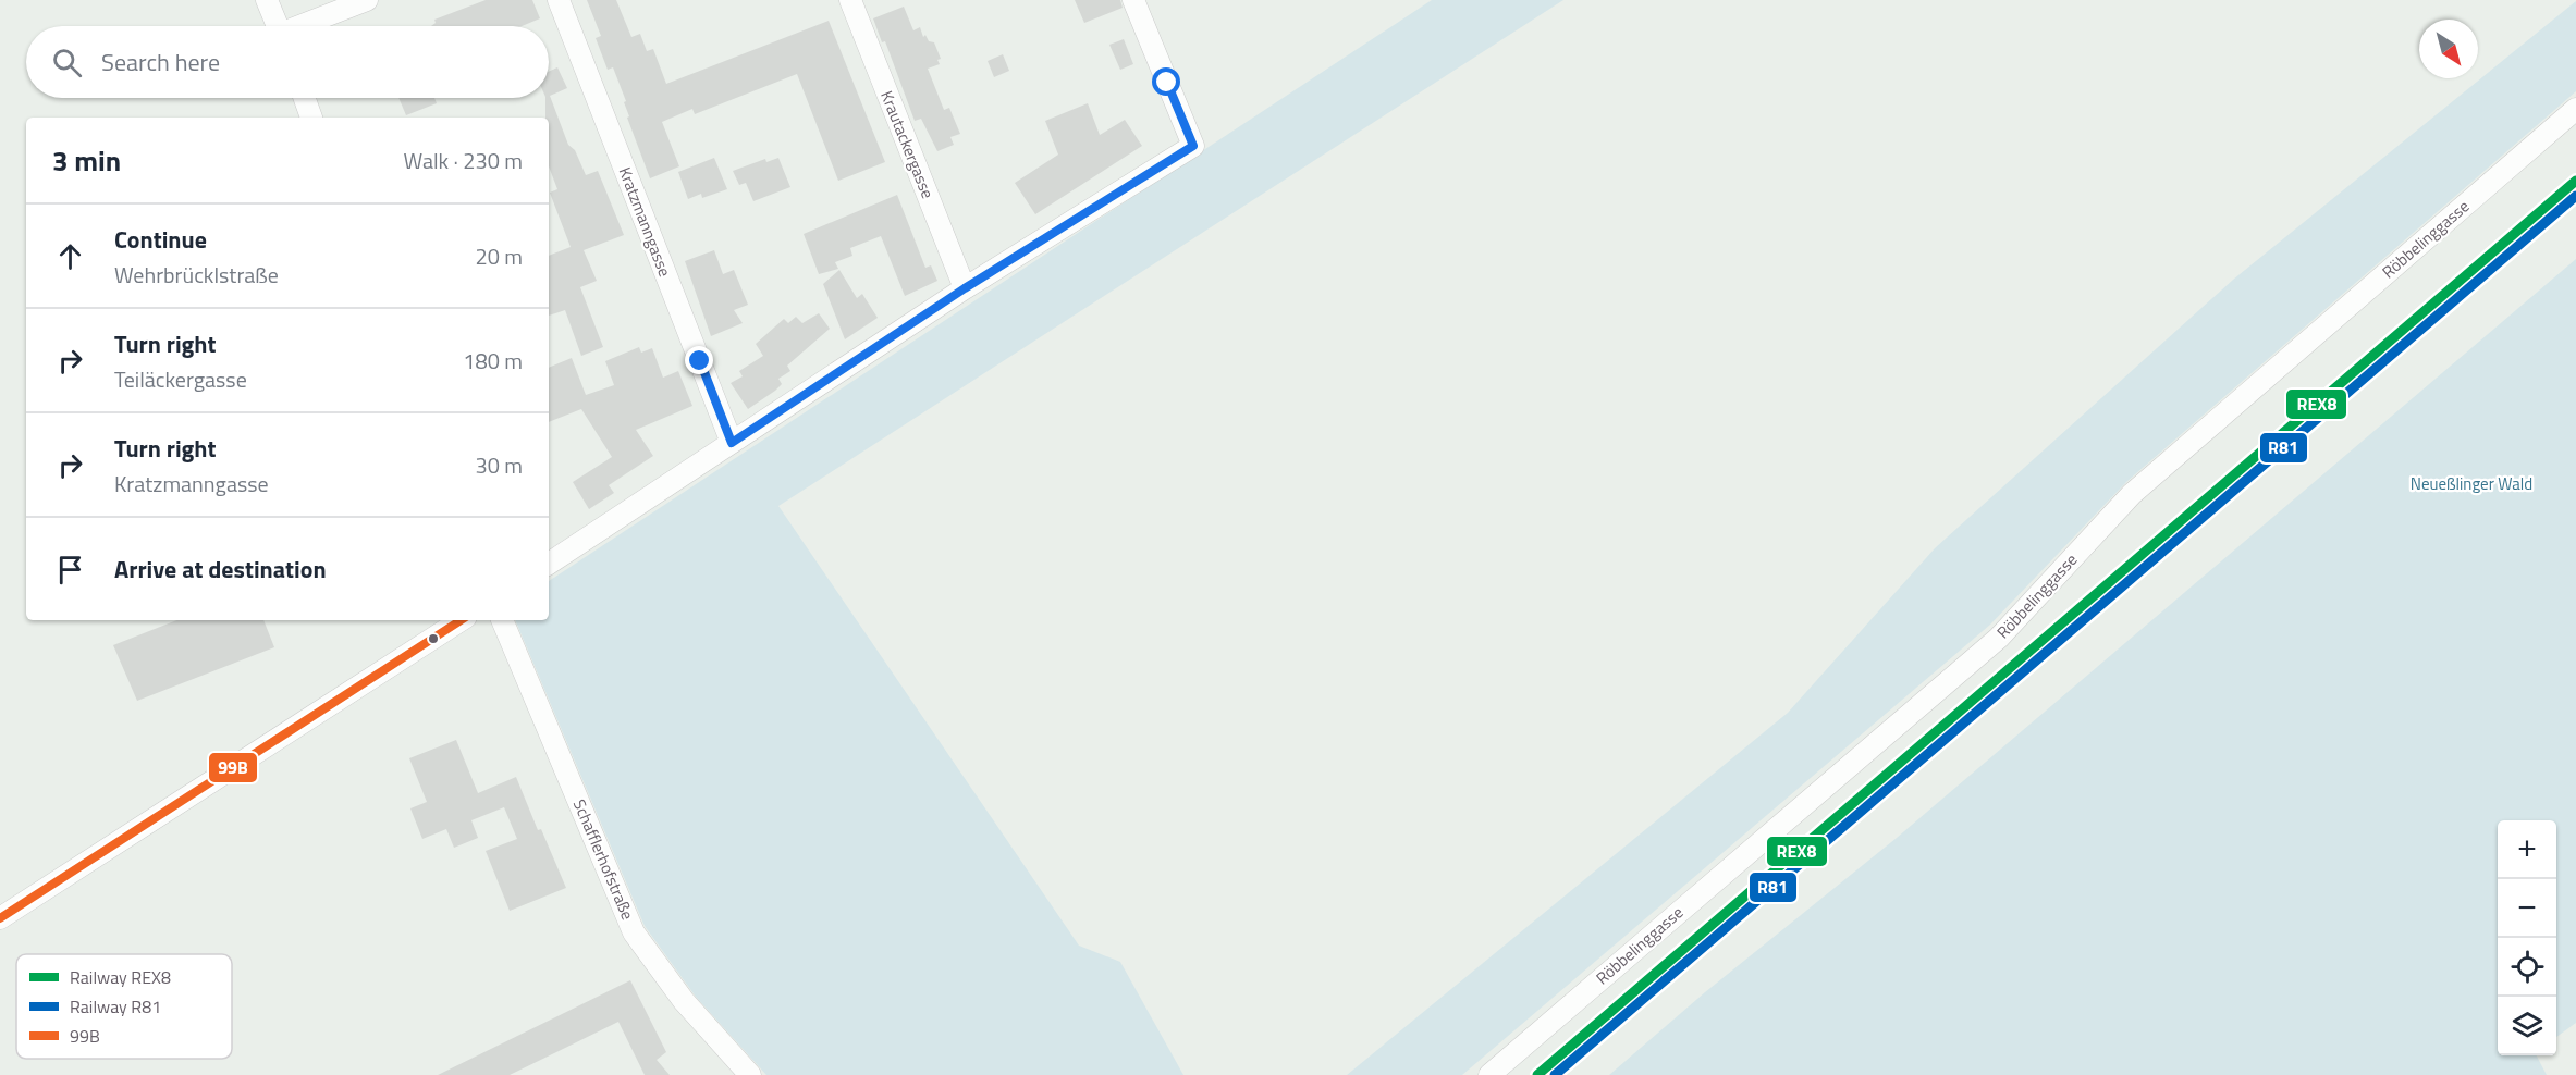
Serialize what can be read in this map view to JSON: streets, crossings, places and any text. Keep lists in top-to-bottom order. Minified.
{"streets":{"street":["Krautackergasse","Kratzmanngasse","Röbbelinggasse","Schafflerhofstraße"]},"parks":["Neueßlinger Wald"],"lines":["rail line REX8","rail line R81","transit line 99B"],"legend":["Railway REX8","Railway R81","99B"],"north":"bottom right","page":{"search":"Search here","heading":["3 min","Walk · 230 m"],"list":[["Continue","Wehrbrücklstraße","20 m"],["Turn right","Teiläckergasse","180 m"],["Turn right","Kratzmanngasse","30 m"],"Arrive at destination"],"map_buttons":["+","−"]}}
